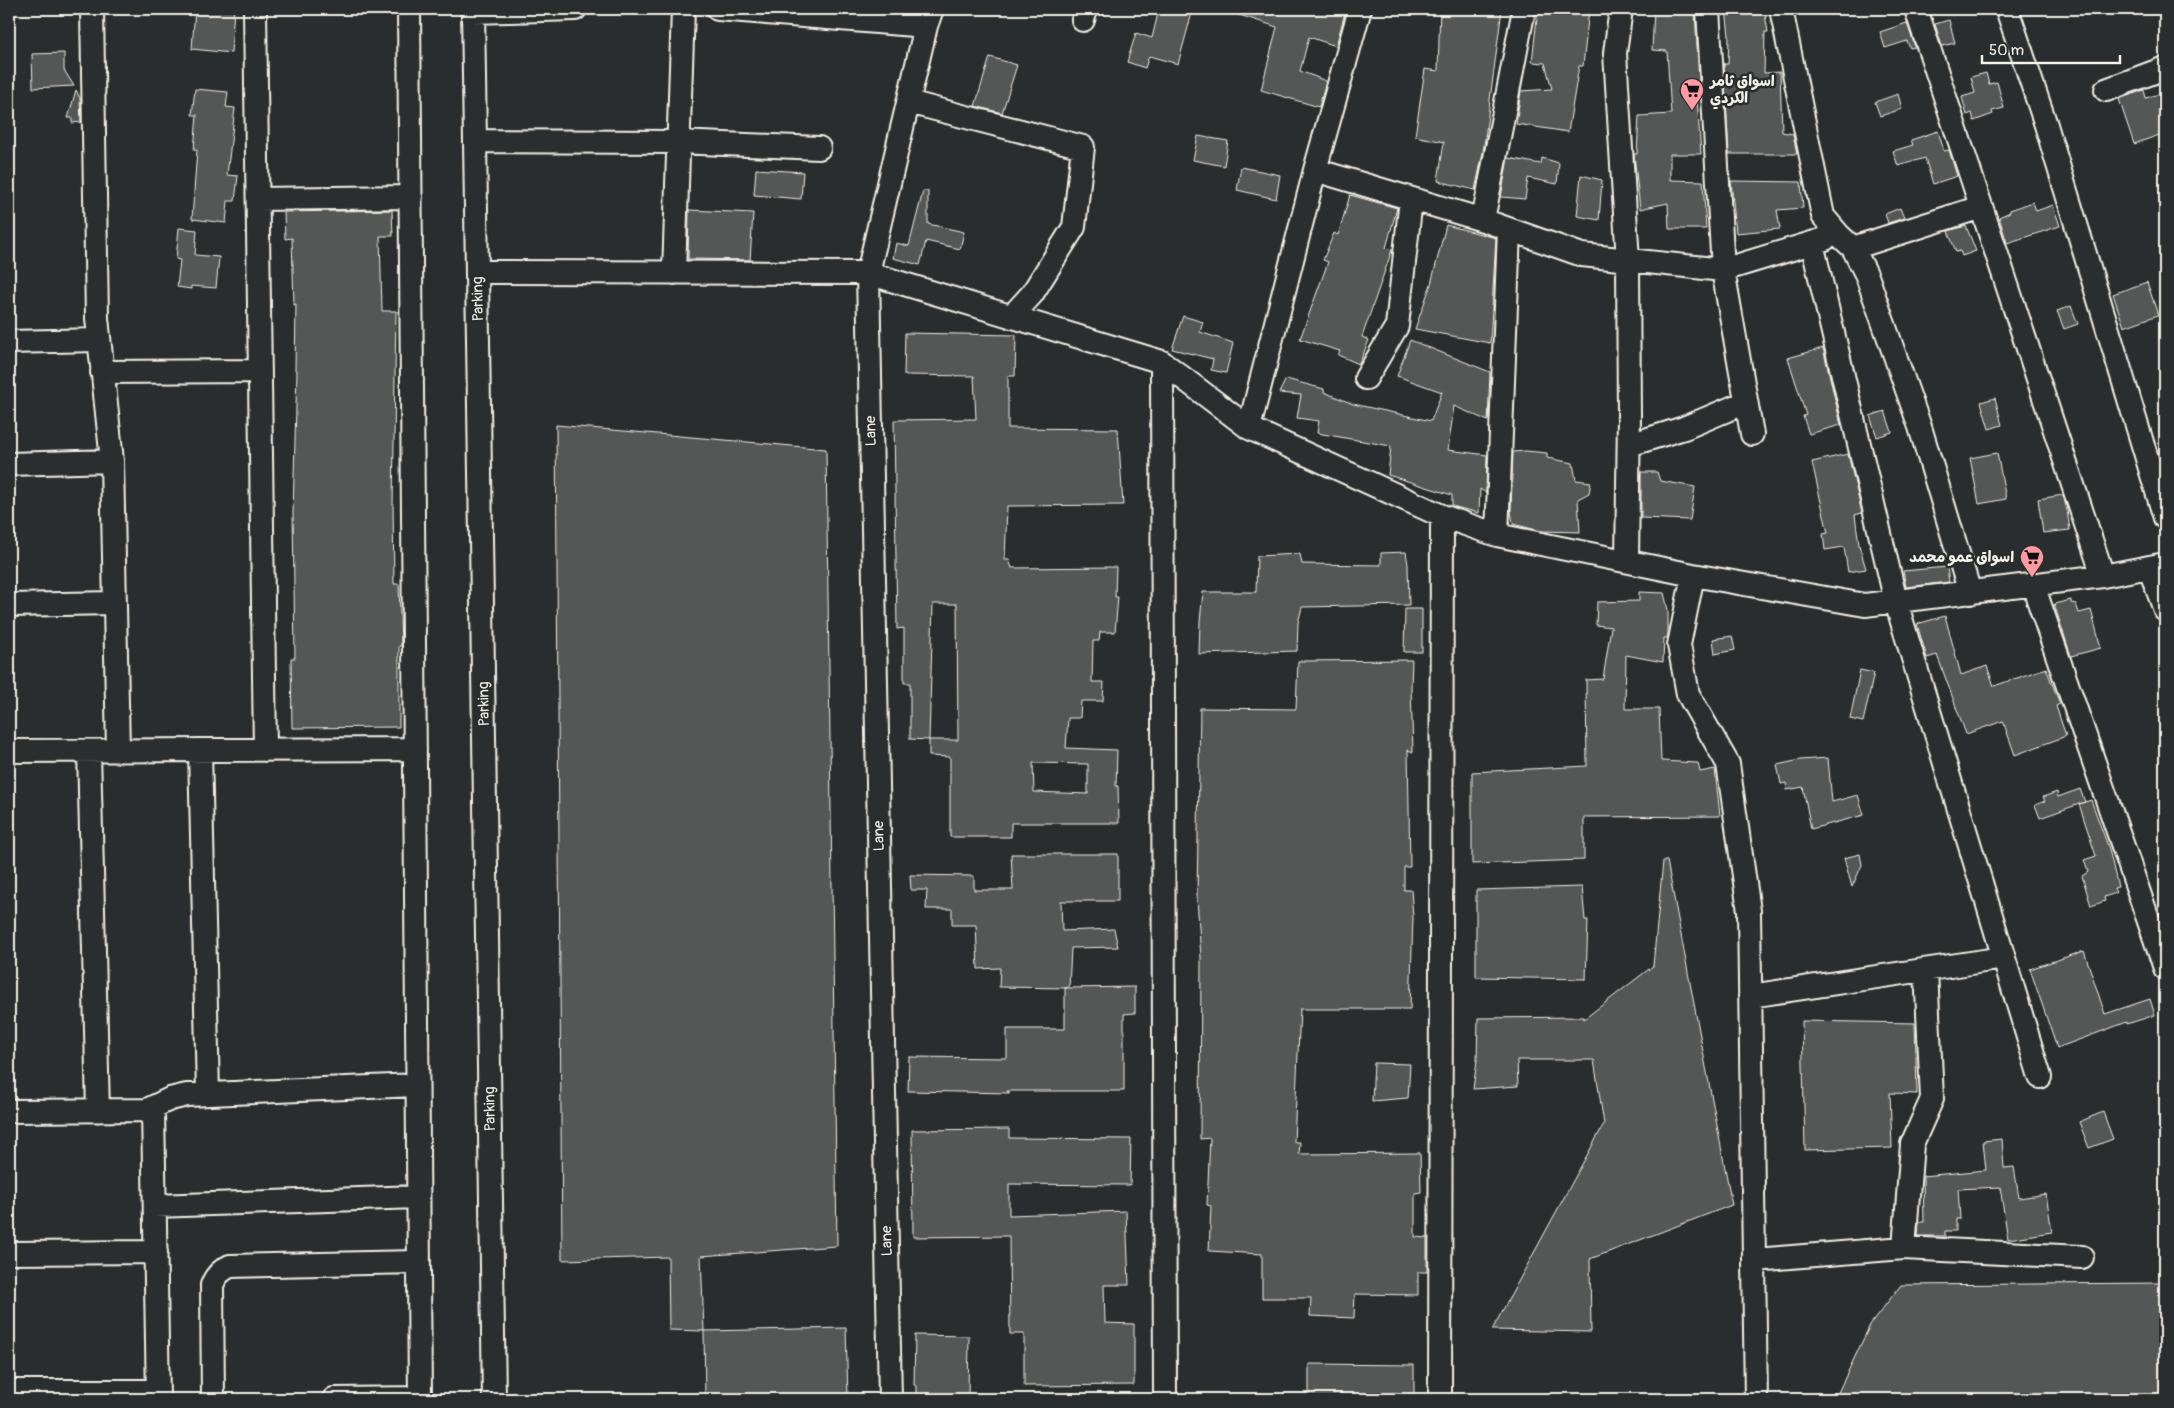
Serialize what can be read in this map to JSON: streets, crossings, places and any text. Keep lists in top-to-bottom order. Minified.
{"streets":{"street":["Parking","Lane"]},"places":{"supermarket":["اسواق ثامر الكردي","اسواق عمو محمد"]},"scale_bar":"50 m"}
